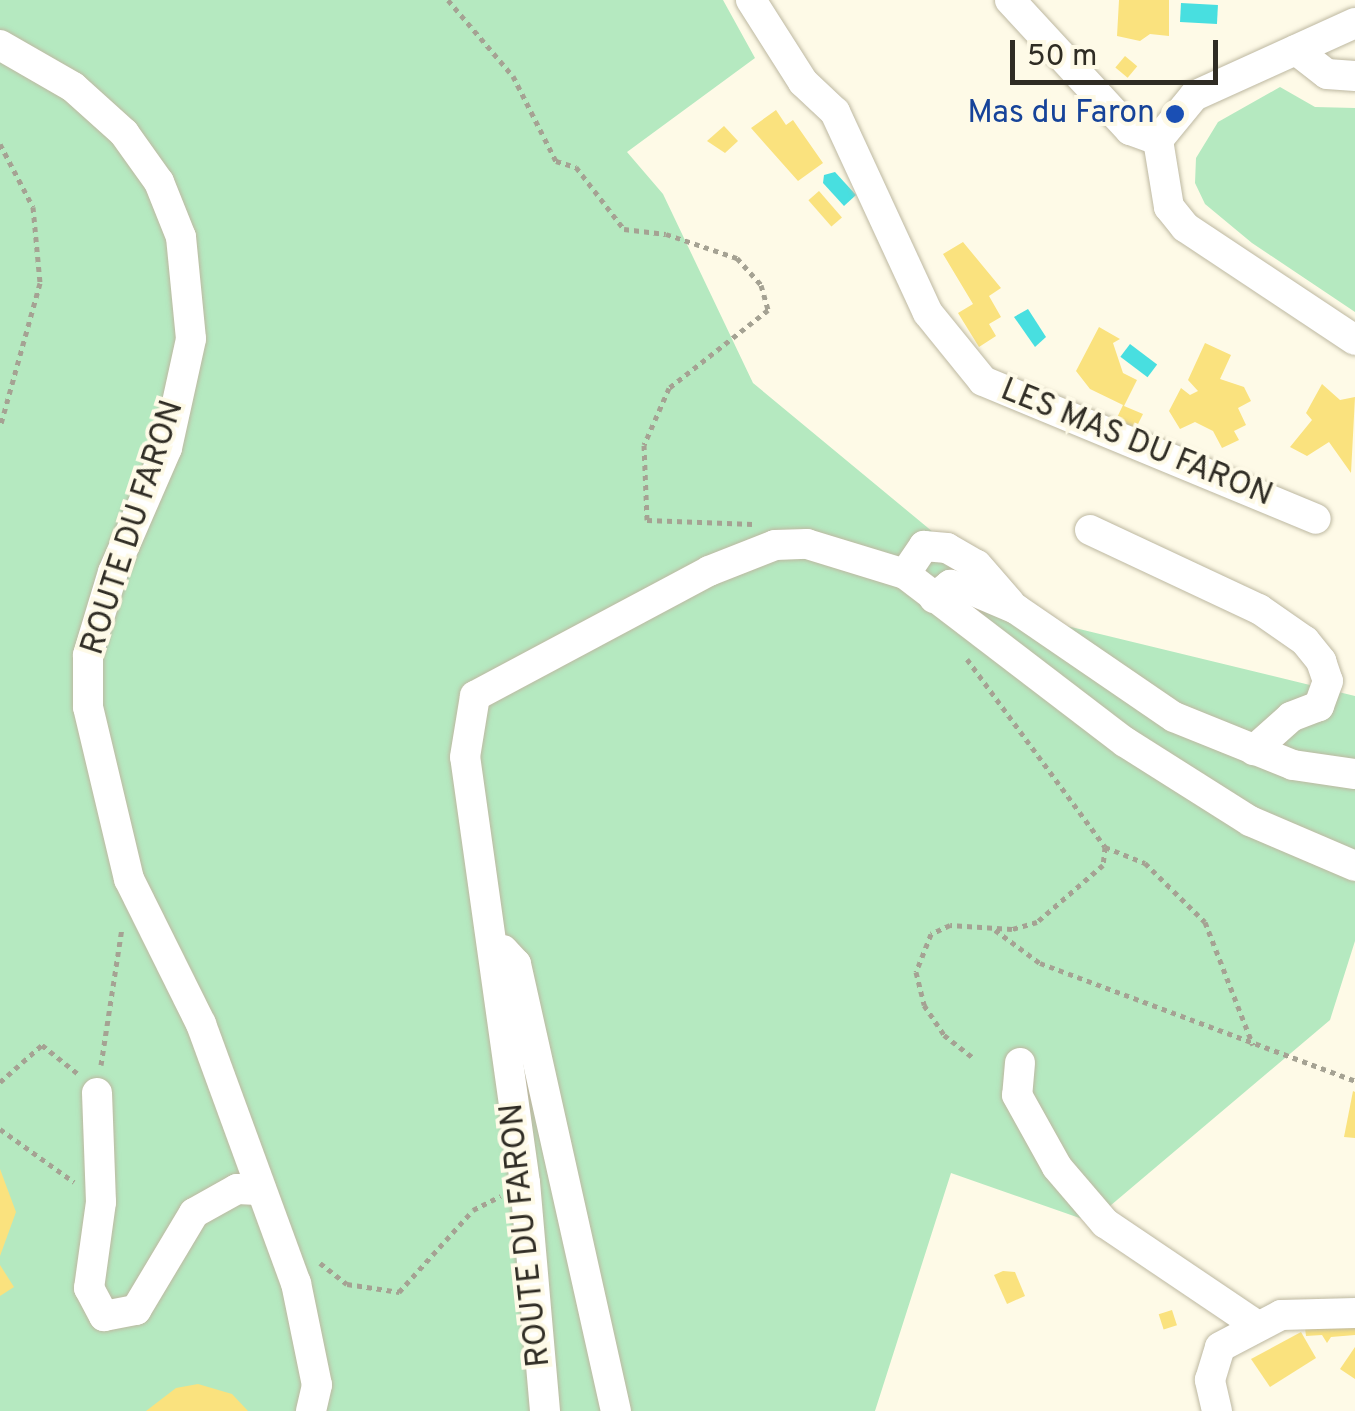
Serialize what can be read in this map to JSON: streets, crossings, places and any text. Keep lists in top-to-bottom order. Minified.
{"streets":{"street":["LES MAS DU FARON","ROUTE DU FARON"]},"places":["Mas du Faron"],"scale_bar":"50 m"}
